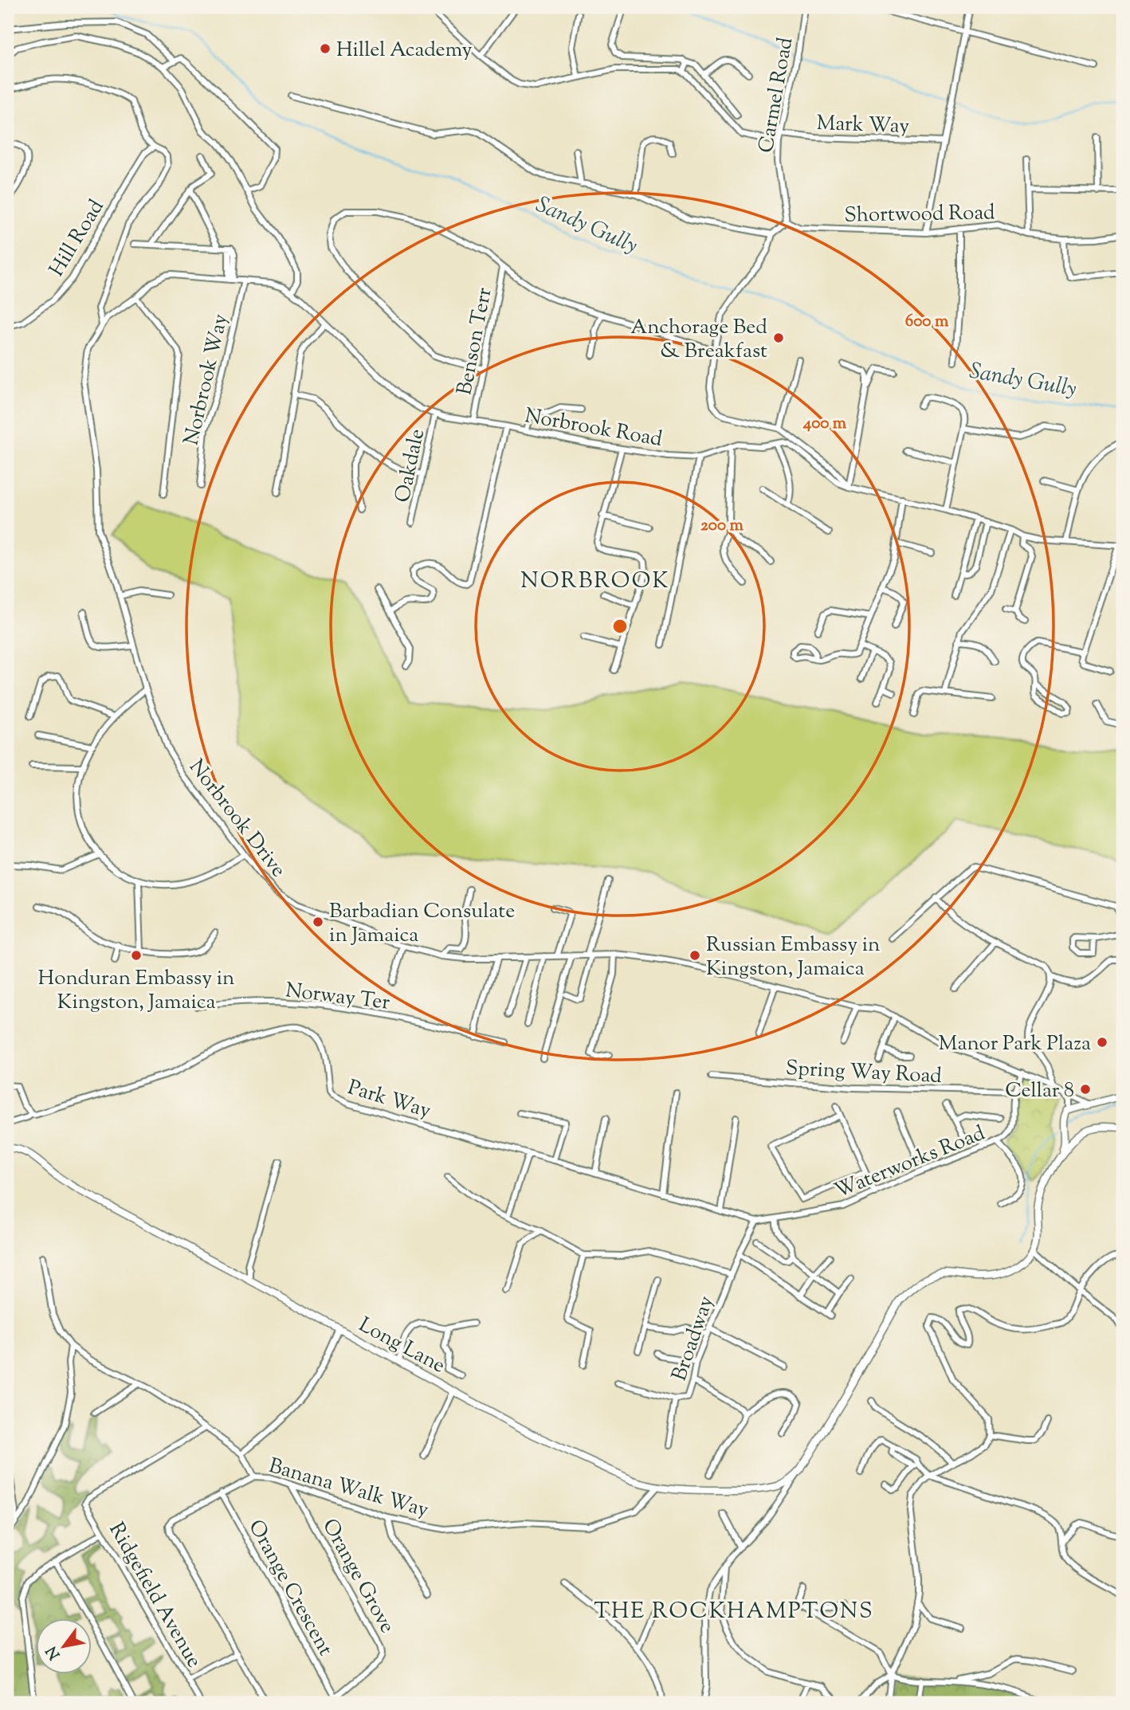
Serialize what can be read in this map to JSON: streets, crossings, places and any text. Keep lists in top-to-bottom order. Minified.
{"streets":{"main road":["Long Lane"],"street":["Carmel Road","Mark Way","Shortwood Road","Hill Road","Benson Terr","Norbrook Way","Norbrook Road","Oakdale","Norbrook Drive","Norway Ter","Spring Way Road","Park Way","Waterworks Road","Broadway","Banana Walk Way","Orange Grove","Orange Crescent","Ridgefield Avenue"]},"crossings":[["Carmel Road","Mark Way"],["Carmel Road","Shortwood Road"],["Benson Terr","Norbrook Road"],["Norbrook Way","Norbrook Road"],["Norbrook Road","Oakdale"],["Norbrook Road","Norbrook Drive"],["Norbrook Drive","Waterworks Road"],["Spring Way Road","Waterworks Road"],["Park Way","Waterworks Road"],["Park Way","Broadway"],["Waterworks Road","Broadway"],["Long Lane","Banana Walk Way"],["Banana Walk Way","Orange Grove"],["Banana Walk Way","Orange Crescent"],["Orange Grove","Orange Crescent"]],"districts":["NORBROOK","THE ROCKHAMPTONS"],"water":["Sandy Gully"],"places":["Hillel Academy","Anchorage Bed & Breakfast","Barbadian Consulate in Jamaica","Honduran Embassy in Kingston, Jamaica","Russian Embassy in Kingston, Jamaica","Manor Park Plaza","Cellar 8"],"north":"bottom left","rings":["600 m","400 m","200 m"]}
